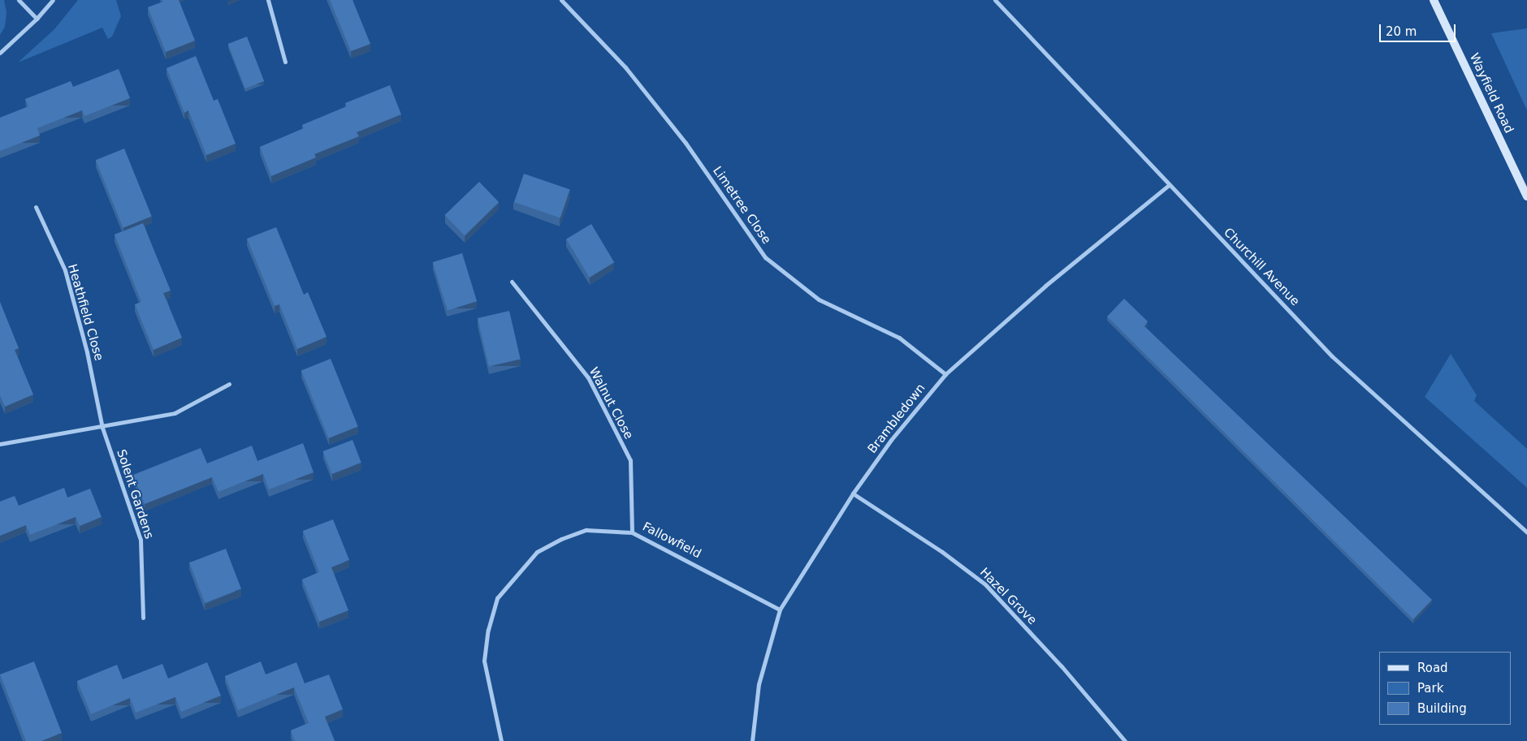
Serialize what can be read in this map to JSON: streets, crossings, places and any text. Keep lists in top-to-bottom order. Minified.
{"streets":{"street":["Wayfield Road","Limetree Close","Churchill Avenue","Heathfield Close","Walnut Close","Brambledown","Solent Gardens","Fallowfield","Hazel Grove"]},"crossings":[["Limetree Close","Brambledown"],["Churchill Avenue","Brambledown"],["Heathfield Close","Solent Gardens"],["Walnut Close","Fallowfield"],["Brambledown","Fallowfield"],["Brambledown","Hazel Grove"]],"legend":["Road","Park","Building"],"scale_bar":"20 m"}
